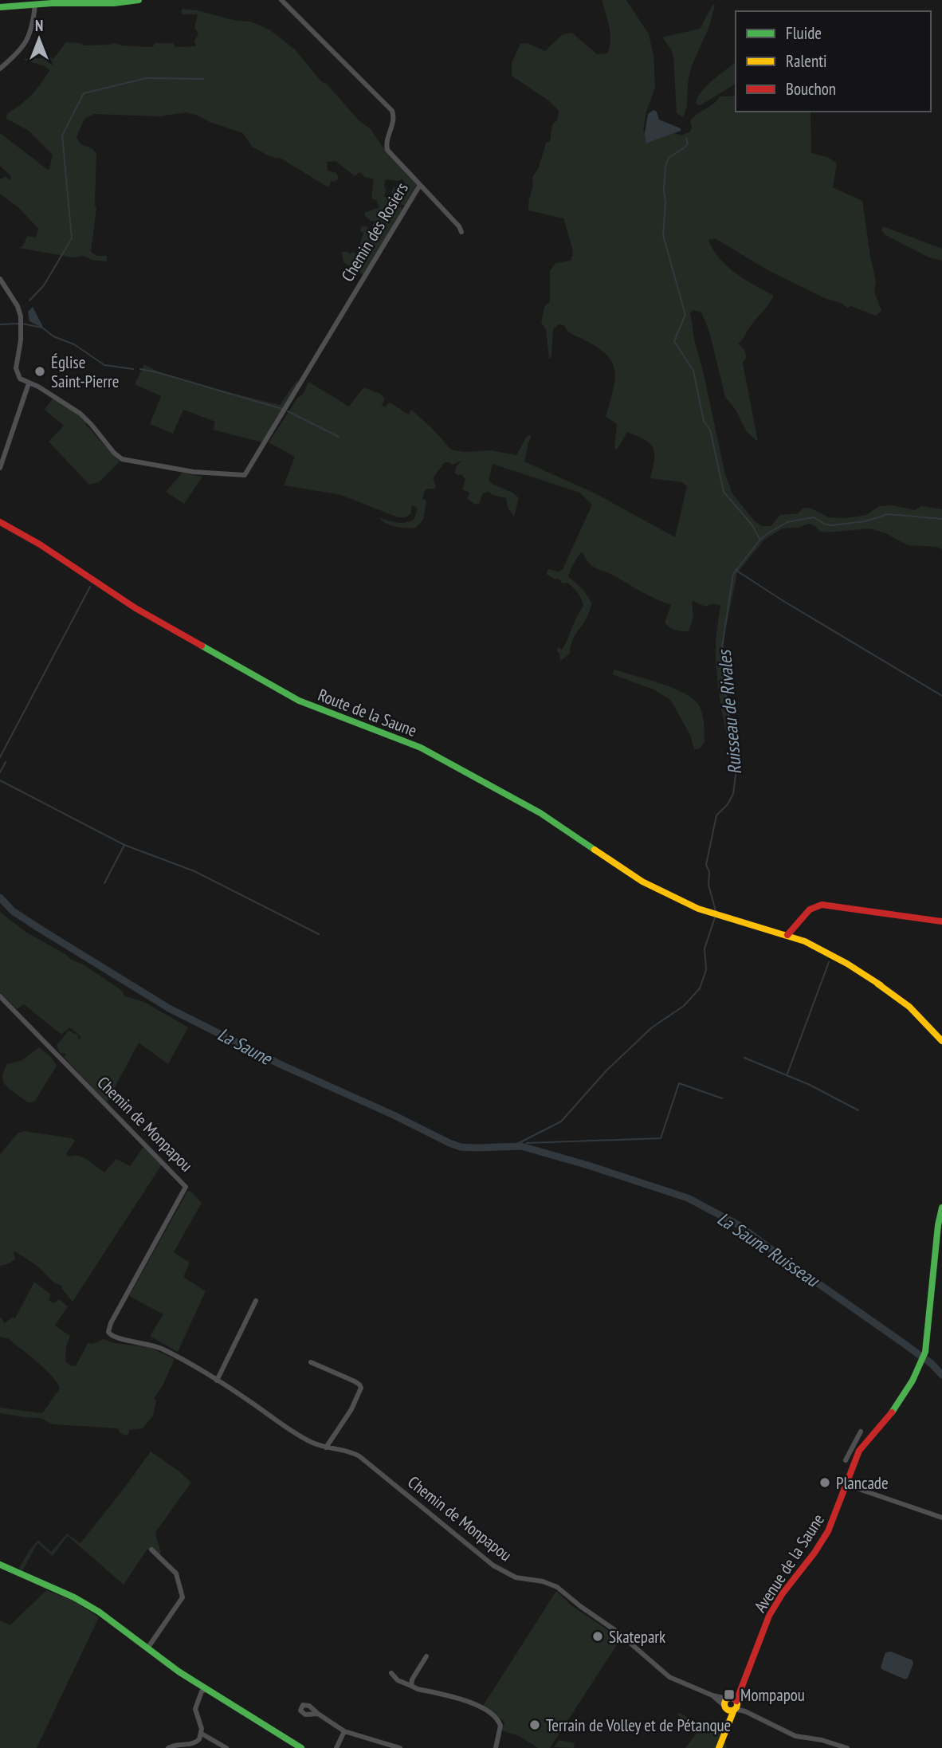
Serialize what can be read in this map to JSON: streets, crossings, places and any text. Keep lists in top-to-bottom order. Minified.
{"streets":{"street":["Chemin des Rosiers","Route de la Saune","Chemin de Monpapou","Avenue de la Saune"]},"crossings":[["Chemin de Monpapou","Avenue de la Saune"]],"water":["Ruisseau de Rivales","La Saune","La Saune Ruisseau"],"places":{"other":["Église Saint-Pierre","Plancade","Skatepark","Terrain de Volley et de Pétanque"],"transit":["Mompapou"]},"legend":["Fluide","Ralenti","Bouchon"],"north":"top"}
